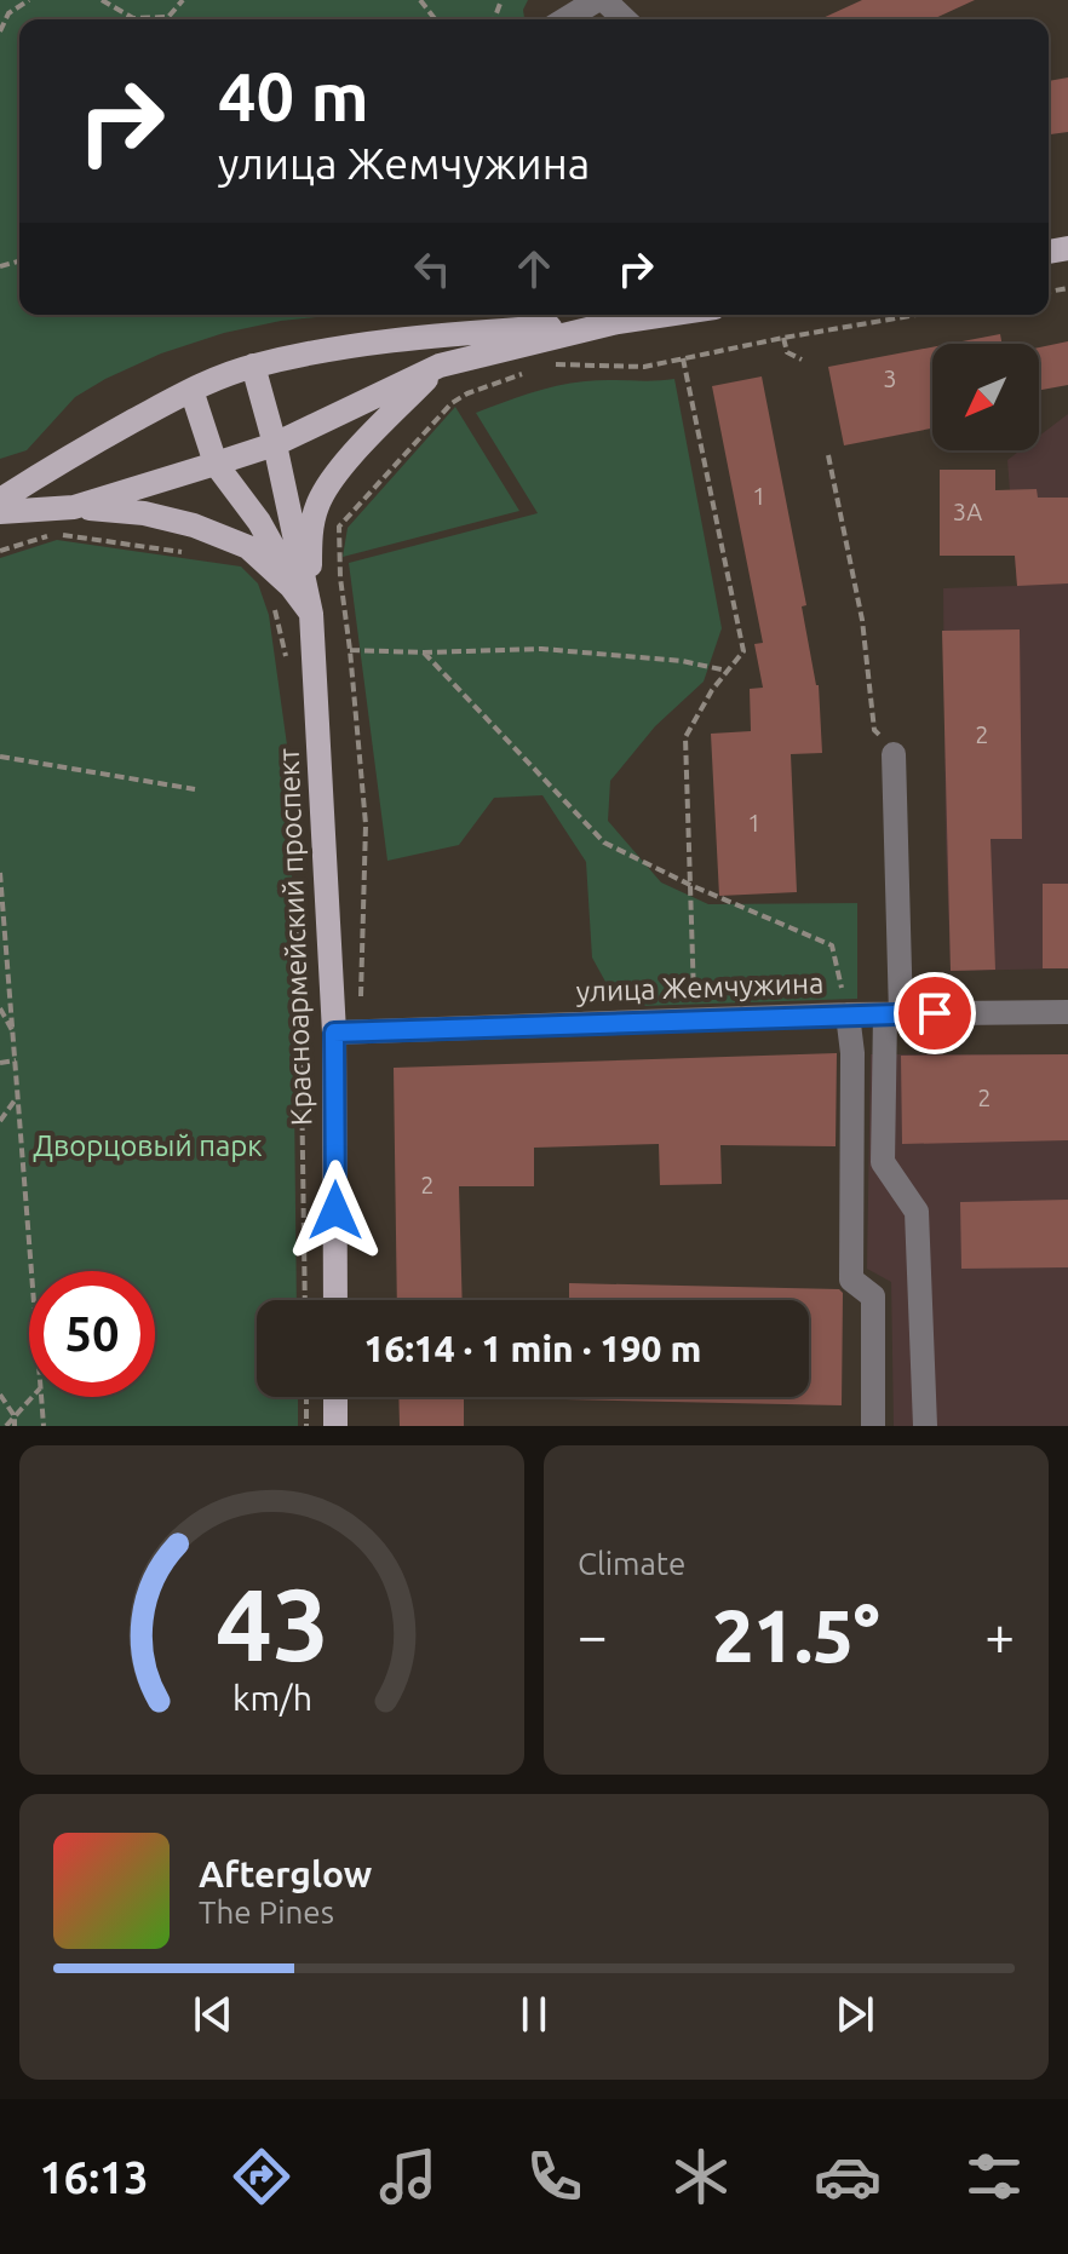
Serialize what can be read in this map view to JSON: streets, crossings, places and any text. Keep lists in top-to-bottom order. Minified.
{"streets":{"main road":["Красноармейский проспект"],"street":["улица Жемчужина"]},"crossings":[["Красноармейский проспект","улица Жемчужина"]],"parks":["Дворцовый парк"],"house_numbers":["3","1","3А","2","1","2","2"],"north":"bottom left","page":{"turn":["40 m","улица Жемчужина"],"limit":"50","trip":"16:14 · 1 min · 190 m","tile":"Climate","heat":["−","21.5°","+"],"song":["Afterglow","The Pines"],"tabs":"16:13","gauge":["43","km/h"]}}
